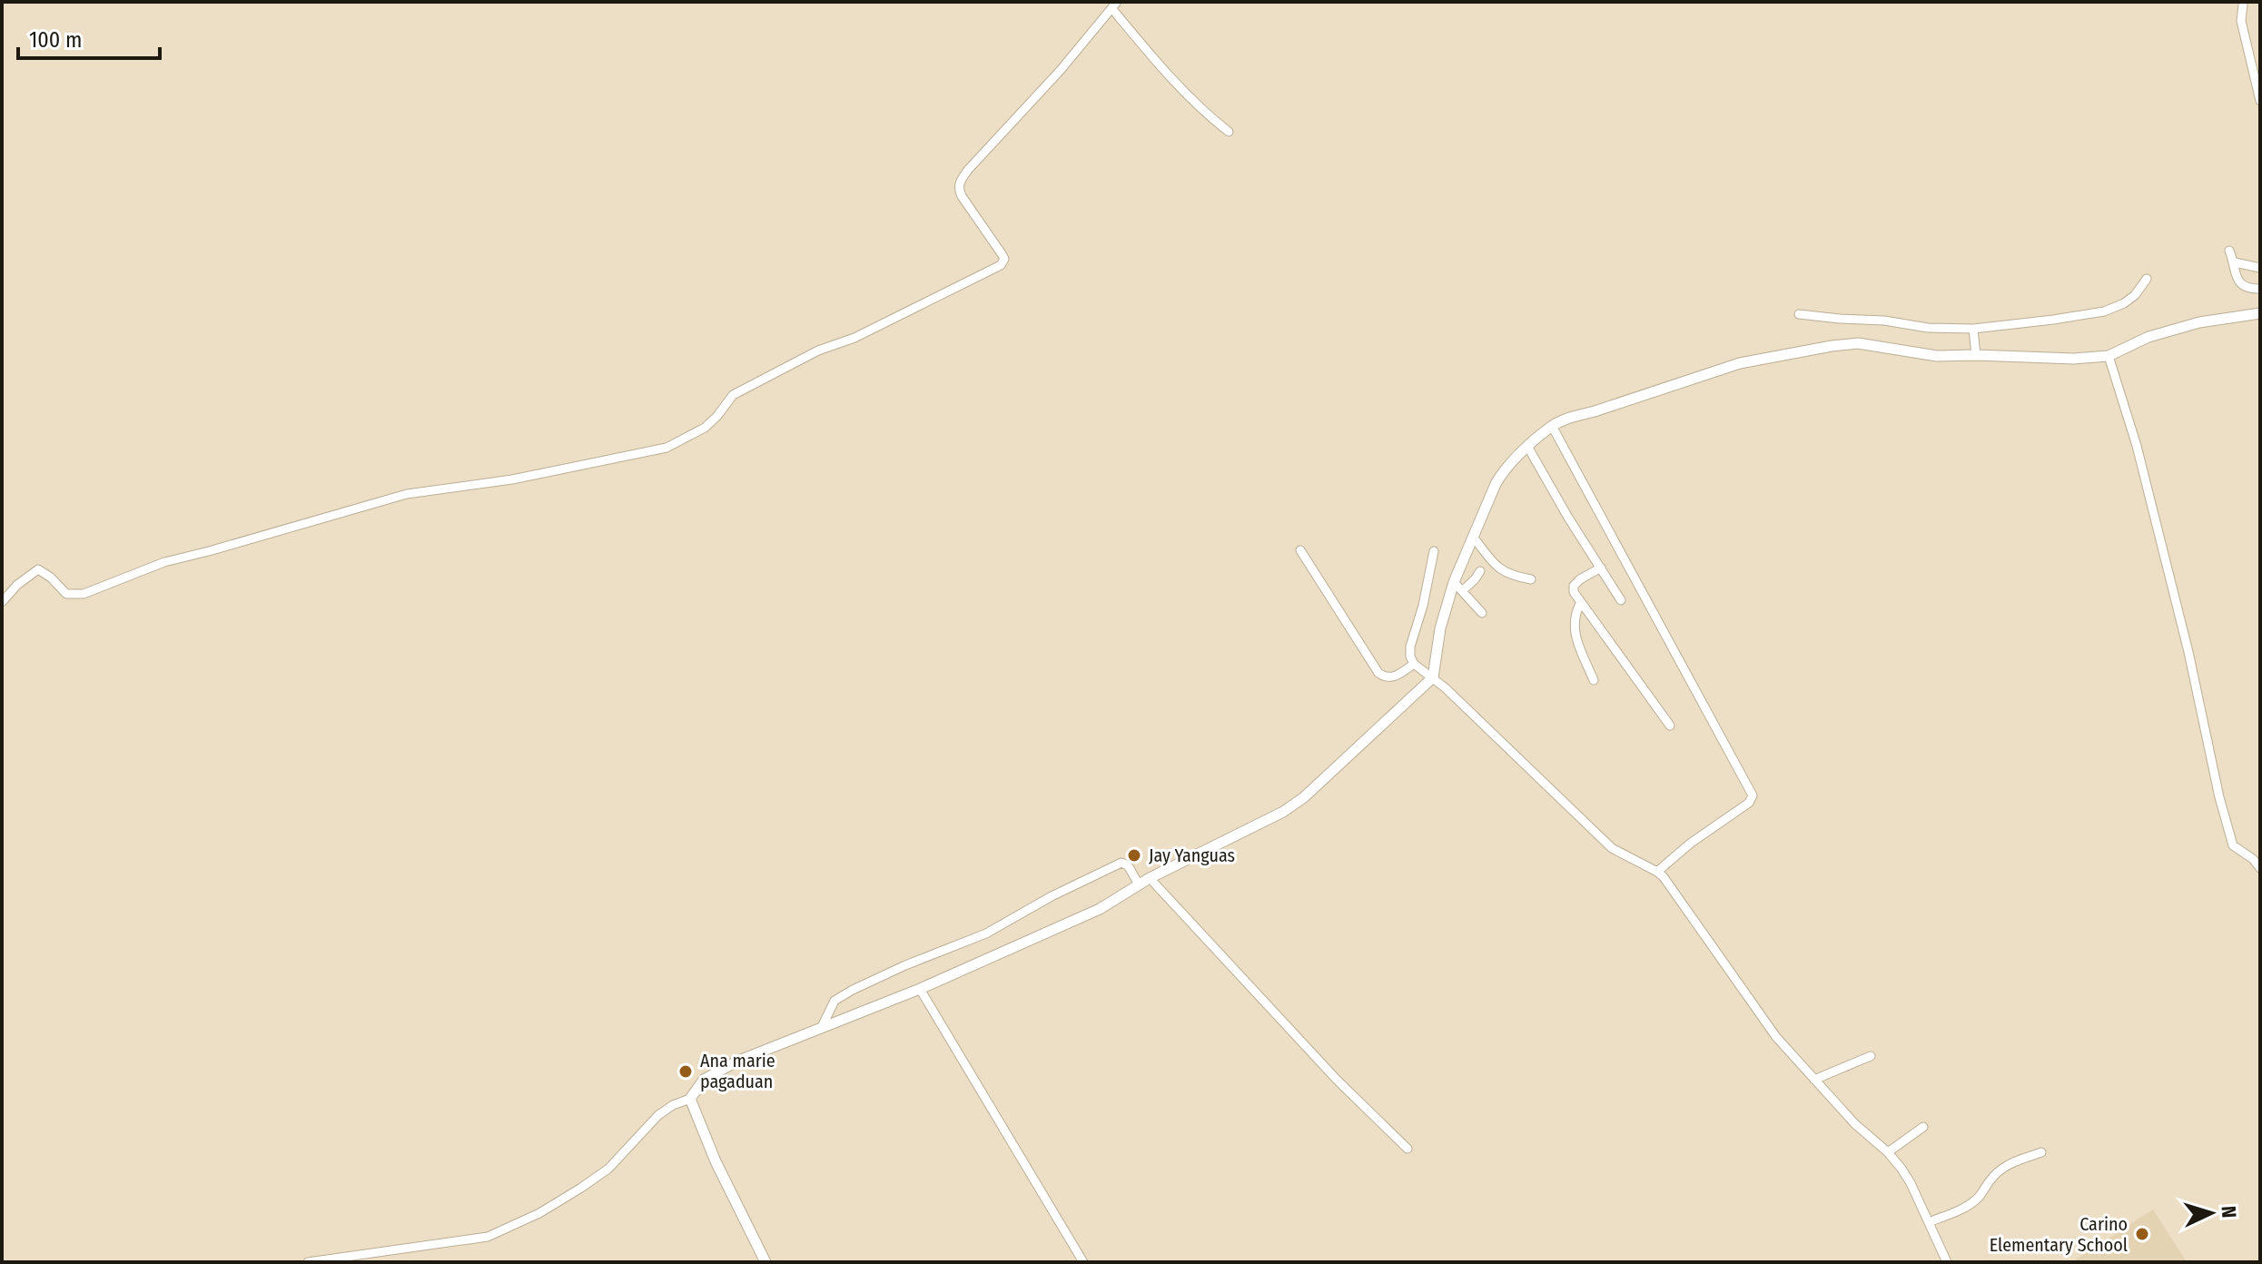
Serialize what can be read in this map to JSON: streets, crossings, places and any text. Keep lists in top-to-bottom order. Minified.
{"places":["Jay Yanguas","Ana marie pagaduan","Carino Elementary School"],"scale_bar":"100 m","north":"right"}
